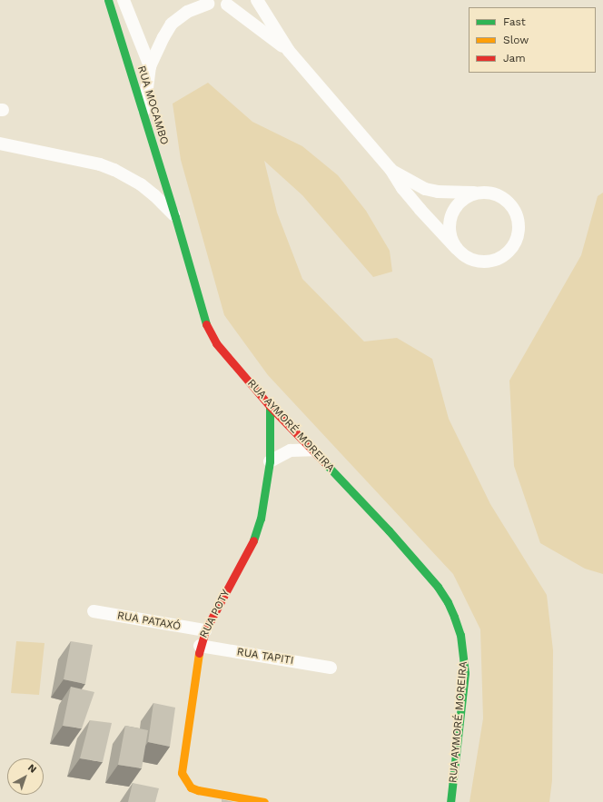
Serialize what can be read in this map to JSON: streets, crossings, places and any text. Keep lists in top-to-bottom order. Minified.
{"streets":{"main road":["RUA MOCAMBO","RUA AYMORÉ MOREIRA","RUA POTY"],"street":["RUA PATAXÓ","RUA TAPITI"]},"crossings":[["RUA MOCAMBO","RUA AYMORÉ MOREIRA"],["RUA AYMORÉ MOREIRA","RUA POTY"],["RUA POTY","RUA PATAXÓ"],["RUA POTY","RUA TAPITI"]],"legend":["Fast","Slow","Jam"],"north":"top right"}
